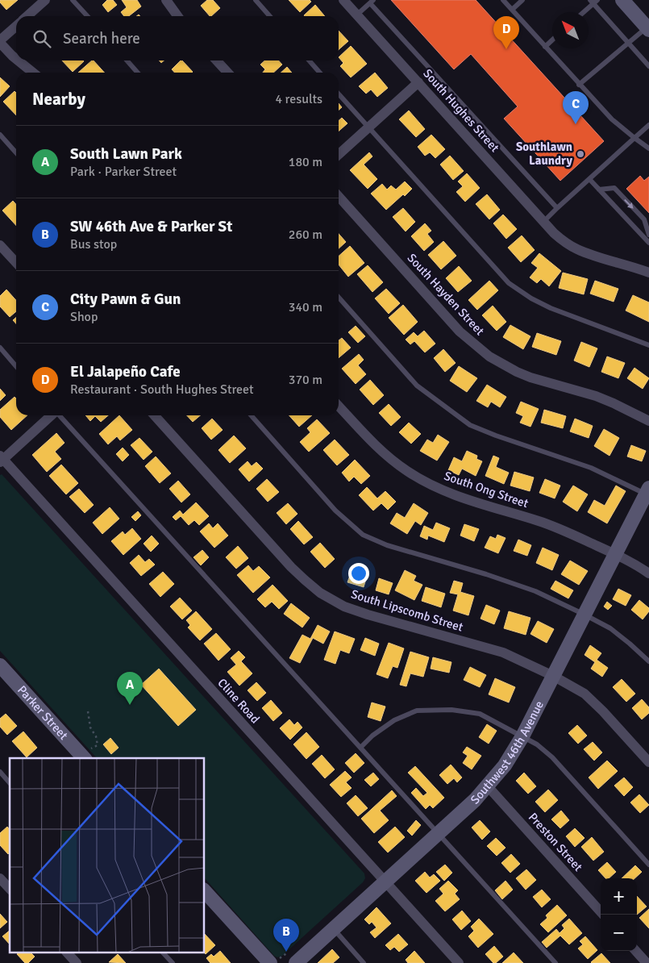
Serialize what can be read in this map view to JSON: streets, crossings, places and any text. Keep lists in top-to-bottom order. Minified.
{"streets":{"main road":["Parker Street","Southwest 46th Avenue"],"street":["South Hughes Street","South Hayden Street","South Ong Street","South Lipscomb Street","Cline Road","Preston Street"]},"crossings":[["South Ong Street","Southwest 46th Avenue"],["South Lipscomb Street","Southwest 46th Avenue"],["Cline Road","Southwest 46th Avenue"],["Southwest 46th Avenue","Preston Street"]],"places":["Southlawn Laundry"],"north":"top left","page":{"pins":["D","C","A","B"],"search":"Search here","heading":["Nearby","4 results"],"list":[{"mark":"A","name":"South Lawn Park","note":"Park · Parker Street","value":"180 m"},{"mark":"B","name":"SW 46th Ave & Parker St","note":"Bus stop","value":"260 m"},{"mark":"C","name":"City Pawn & Gun","note":"Shop","value":"340 m"},{"mark":"D","name":"El Jalapeño Cafe","note":"Restaurant · South Hughes Street","value":"370 m"}],"map_buttons":["+","−"]}}
